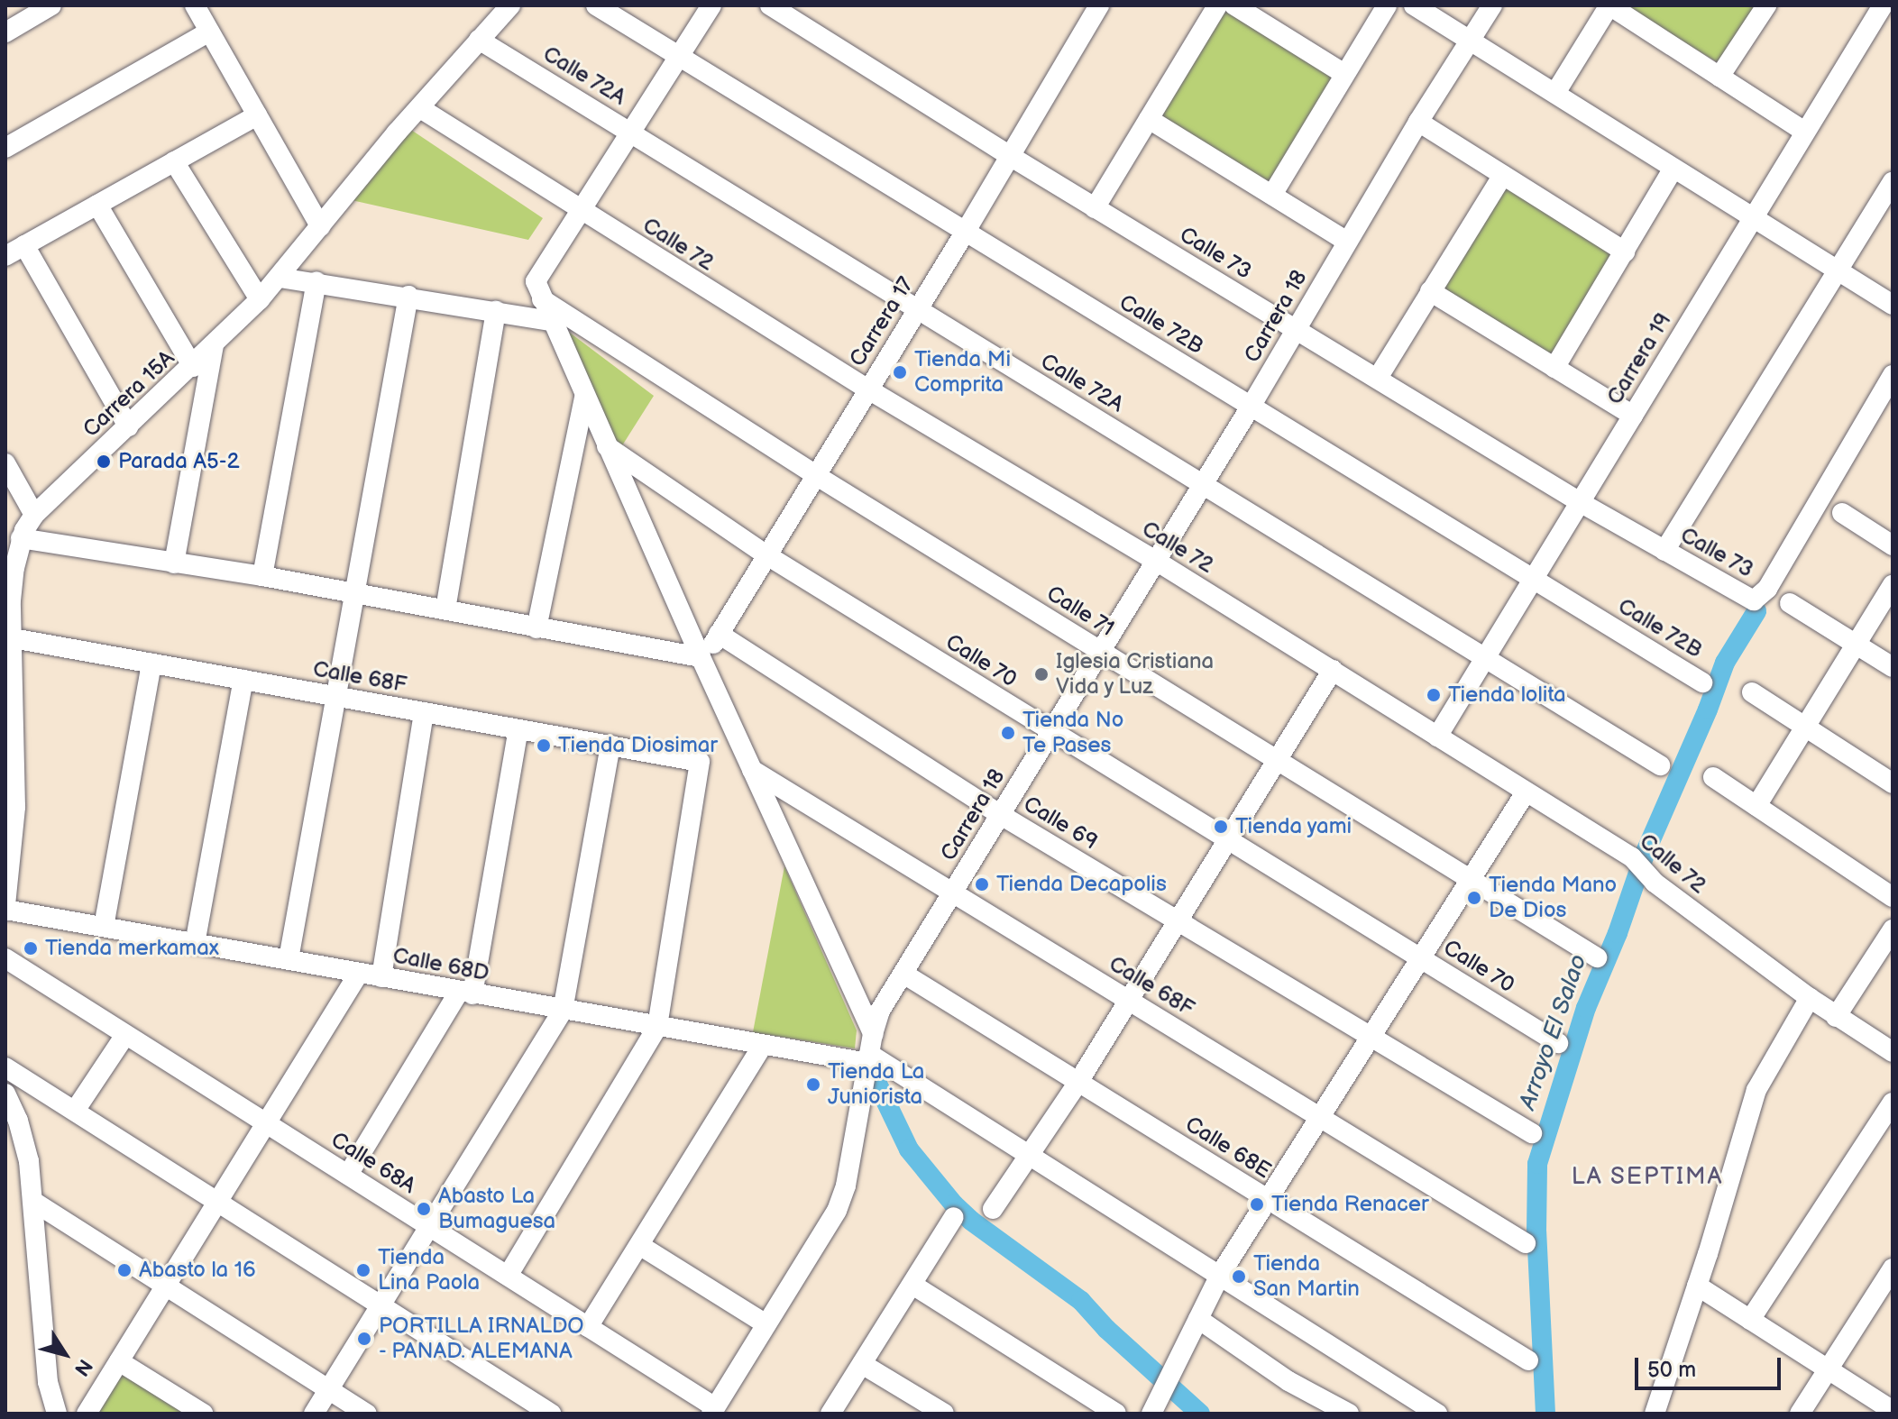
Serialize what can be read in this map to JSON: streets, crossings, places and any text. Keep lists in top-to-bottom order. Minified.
{"streets":{"street":["Calle 72A","Calle 72","Calle 73","Carrera 18","Carrera 17","Calle 72B","Carrera 19","Carrera 15A","Calle 71","Calle 70","Calle 68F","Calle 69","Calle 68D","Calle 68E","Calle 68A"]},"crossings":[["Calle 72A","Carrera 18"],["Calle 72A","Carrera 17"],["Calle 72A","Carrera 19"],["Calle 72A","Carrera 15A"],["Calle 72","Carrera 18"],["Calle 72","Carrera 17"],["Calle 72","Carrera 19"],["Calle 72","Carrera 15A"],["Calle 73","Carrera 18"],["Calle 73","Carrera 17"],["Calle 73","Carrera 19"],["Carrera 18","Calle 72B"],["Carrera 18","Calle 71"],["Carrera 18","Calle 70"],["Carrera 18","Calle 68F"],["Carrera 18","Calle 69"],["Carrera 18","Calle 68D"],["Carrera 18","Calle 68E"],["Carrera 18","Calle 68A"],["Carrera 17","Calle 72B"],["Carrera 17","Calle 71"],["Carrera 17","Calle 70"],["Carrera 17","Calle 69"],["Calle 72B","Carrera 19"],["Carrera 15A","Calle 68F"],["Carrera 15A","Calle 68D"],["Calle 68F","Calle 68D"]],"districts":["LA SEPTIMA"],"water":["Arroyo El Salao"],"places":["Tienda Mi Comprita","Parada A5-2","Iglesia Cristiana Vida y Luz","Tienda lolita","Tienda No Te Pases","Tienda Diosimar","Tienda yami","Tienda Decapolis","Tienda Mano De Dios","Tienda merkamax","Tienda La Juniorista","Tienda Renacer","Abasto La Bumaguesa","Abasto la 16","Tienda Lina Paola","Tienda San Martin","PORTILLA IRNALDO - PANAD. ALEMANA"],"scale_bar":"50 m","north":"bottom right"}
